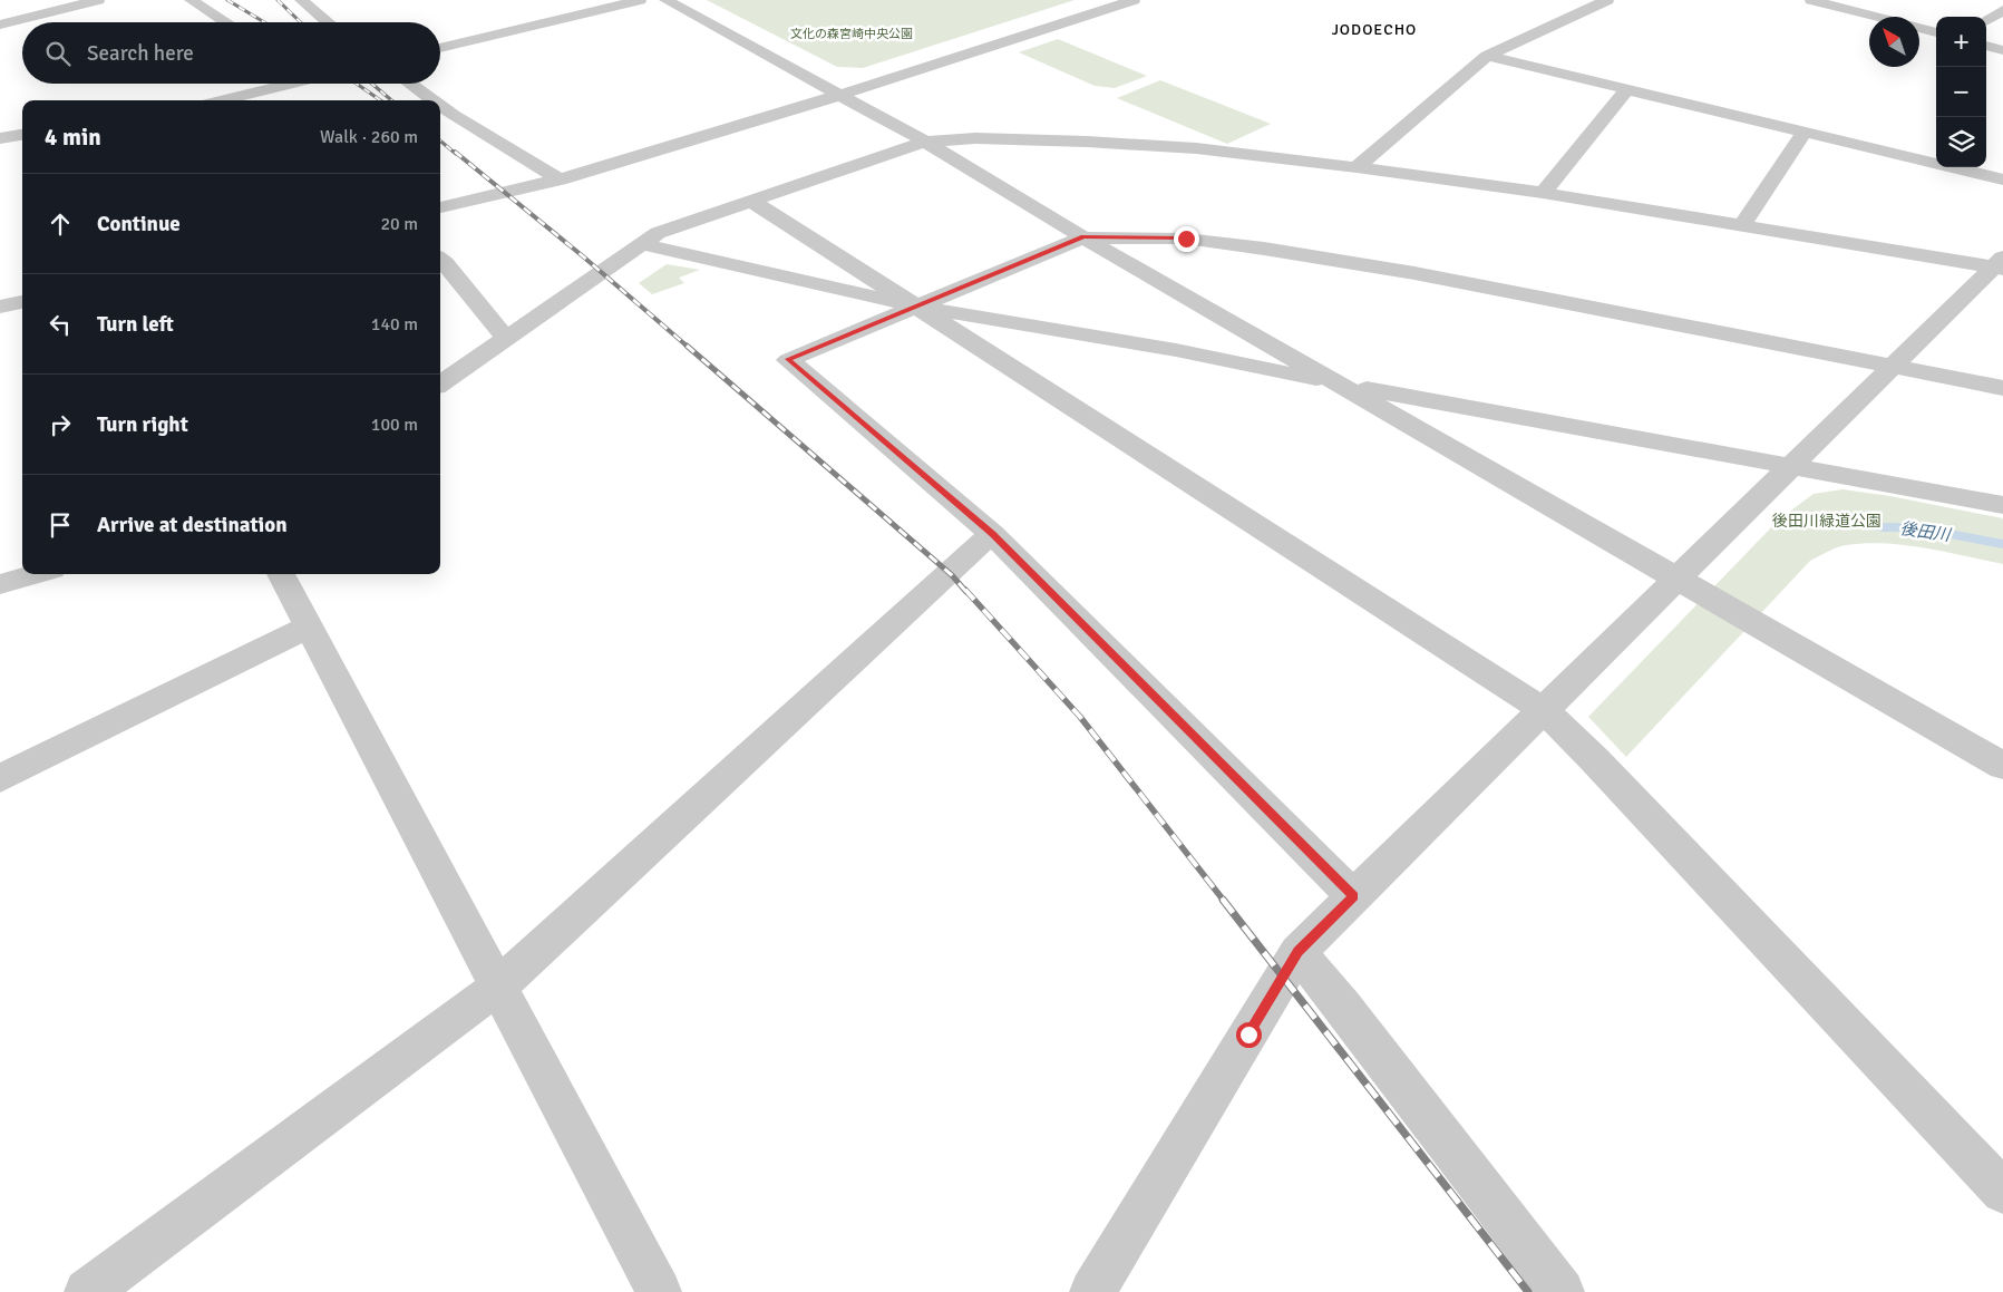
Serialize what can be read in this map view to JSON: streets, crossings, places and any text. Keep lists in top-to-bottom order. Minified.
{"districts":["JODOECHO"],"water":["後田川"],"parks":["文化の森宮崎中央公園","後田川緑道公園"],"north":"top left","page":{"map_buttons":["+","−"],"search":"Search here","heading":["4 min","Walk · 260 m"],"list":[["Continue","20 m"],["Turn left","140 m"],["Turn right","100 m"],"Arrive at destination"]}}
